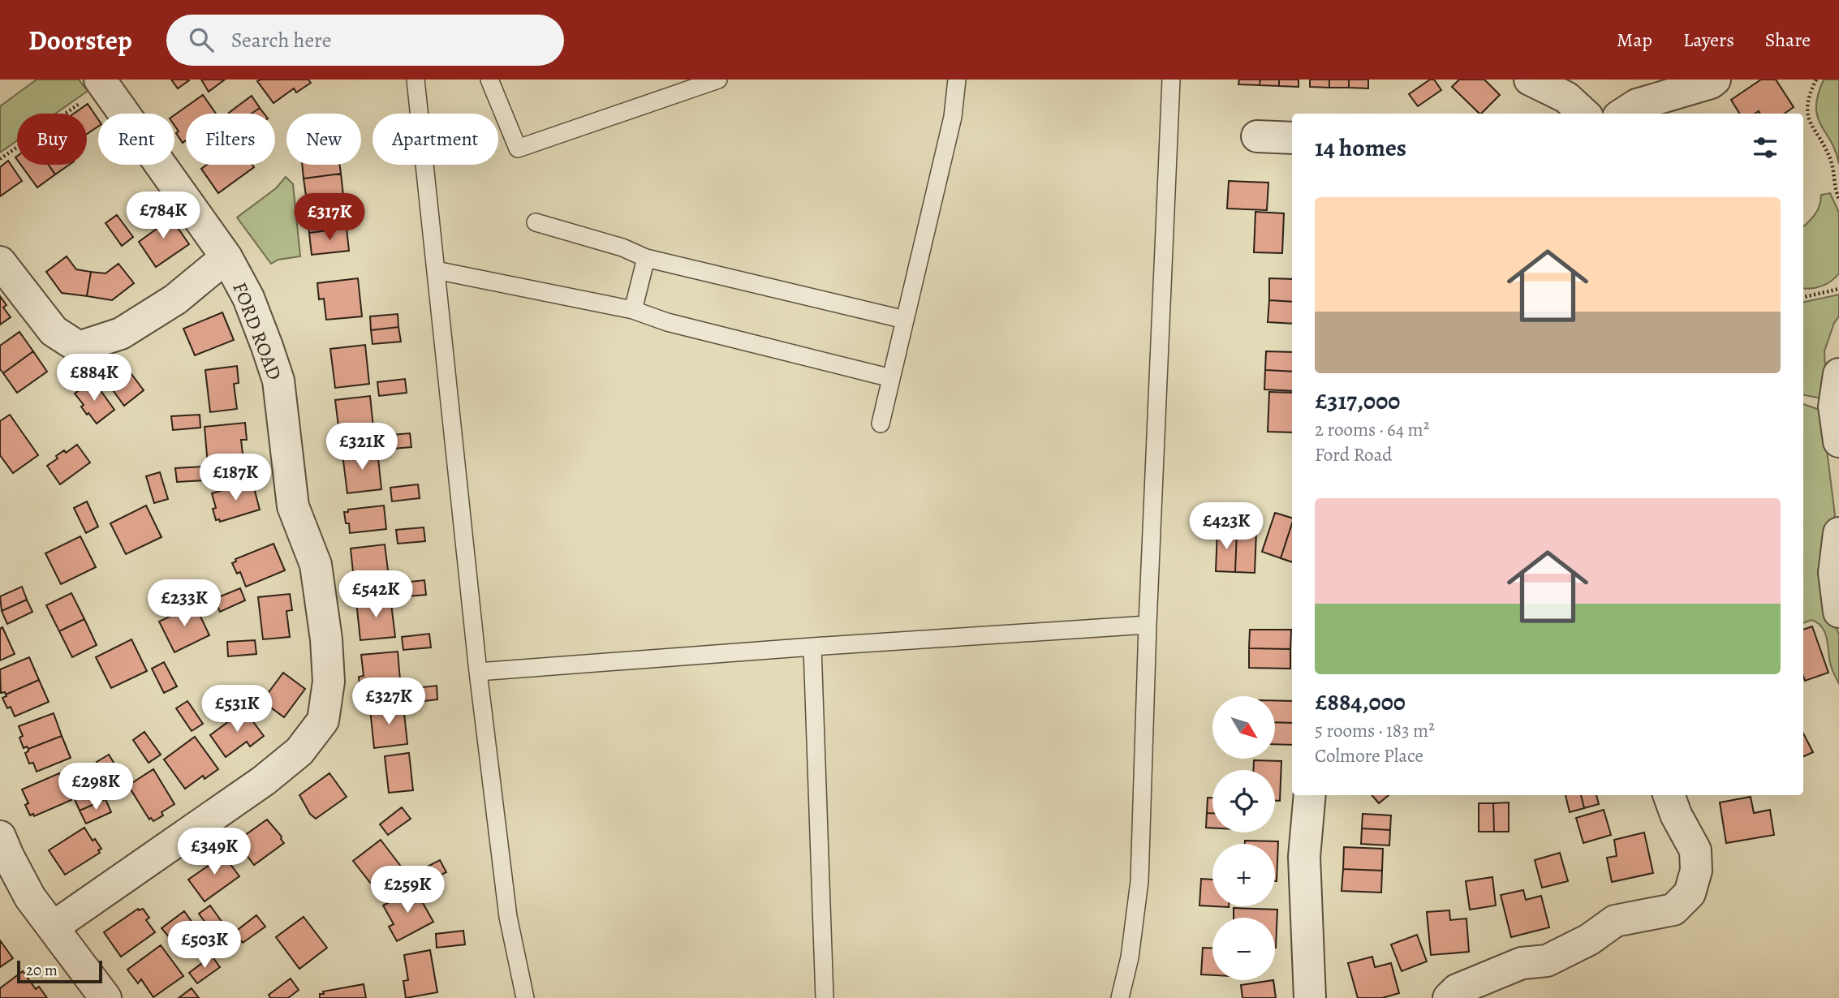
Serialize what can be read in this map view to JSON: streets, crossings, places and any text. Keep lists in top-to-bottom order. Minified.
{"streets":{"street":["FORD ROAD"]},"scale_bar":"20 m","north":"bottom right","page":{"header":"Doorstep","search":"Search here","nav":["Map","Layers","Share"],"chip":["Buy","Rent","Filters","New","Apartment"],"heading":"14 homes","list":[{"name":"£317,000","note":"2 rooms · 64 m² · Ford Road"},{"name":"£884,000","note":"5 rooms · 183 m² · Colmore Place"}],"price":["£784K","£317K","£884K","£321K","£187K","£423K","£542K","£233K","£327K","£531K","£298K","£349K","£259K","£503K"],"map_buttons":["+","−"],"scale":"20 m"}}
